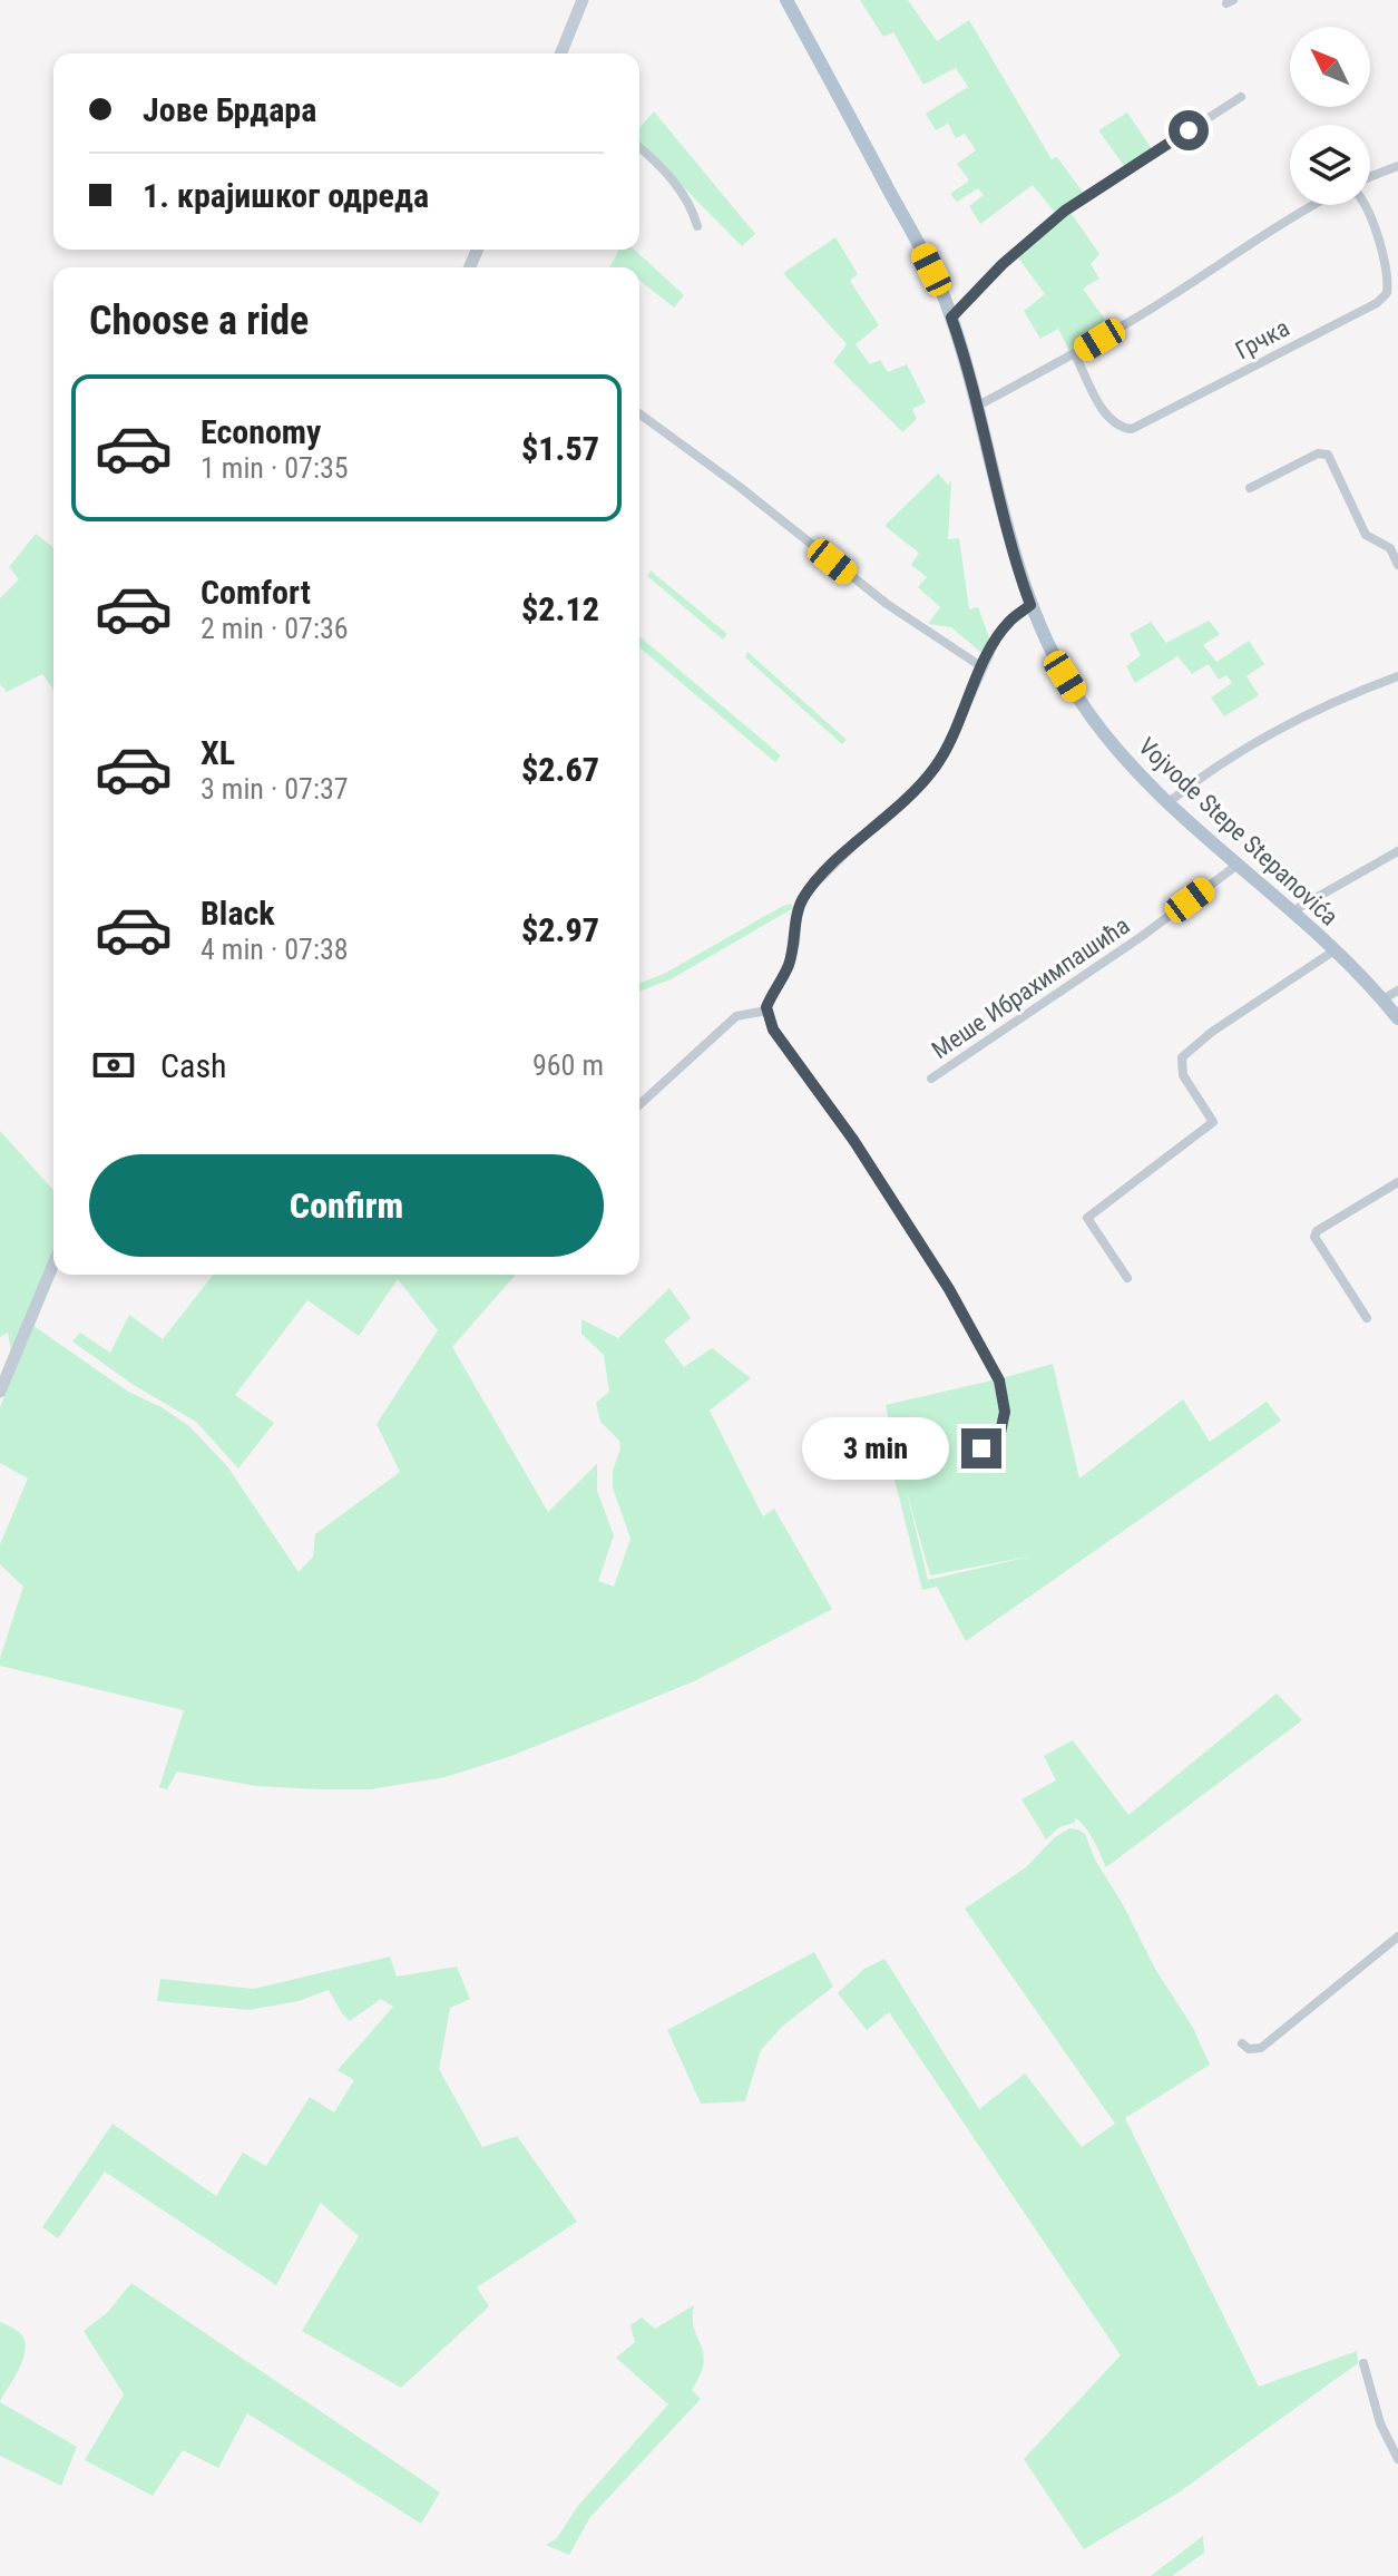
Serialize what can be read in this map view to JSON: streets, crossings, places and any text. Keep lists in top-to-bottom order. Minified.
{"streets":{"main road":["Vojvode Stepe Stepanovića"],"street":["Грчка","Меше Ибрахимпашића"]},"crossings":[["Vojvode Stepe Stepanovića","Меше Ибрахимпашића"]],"north":"top left","page":{"banner":["Јове Брдара","1. крајишког одреда"],"heading":"Choose a ride","list":[{"name":"Economy","note":"1 min · 07:35","value":"$1.57"},{"name":"Comfort","note":"2 min · 07:36","value":"$2.12"},{"name":"XL","note":"3 min · 07:37","value":"$2.67"},{"name":"Black","note":"4 min · 07:38","value":"$2.97"}],"pay":["Cash","960 m"],"buttons":"Confirm","bubble":"3 min"}}
